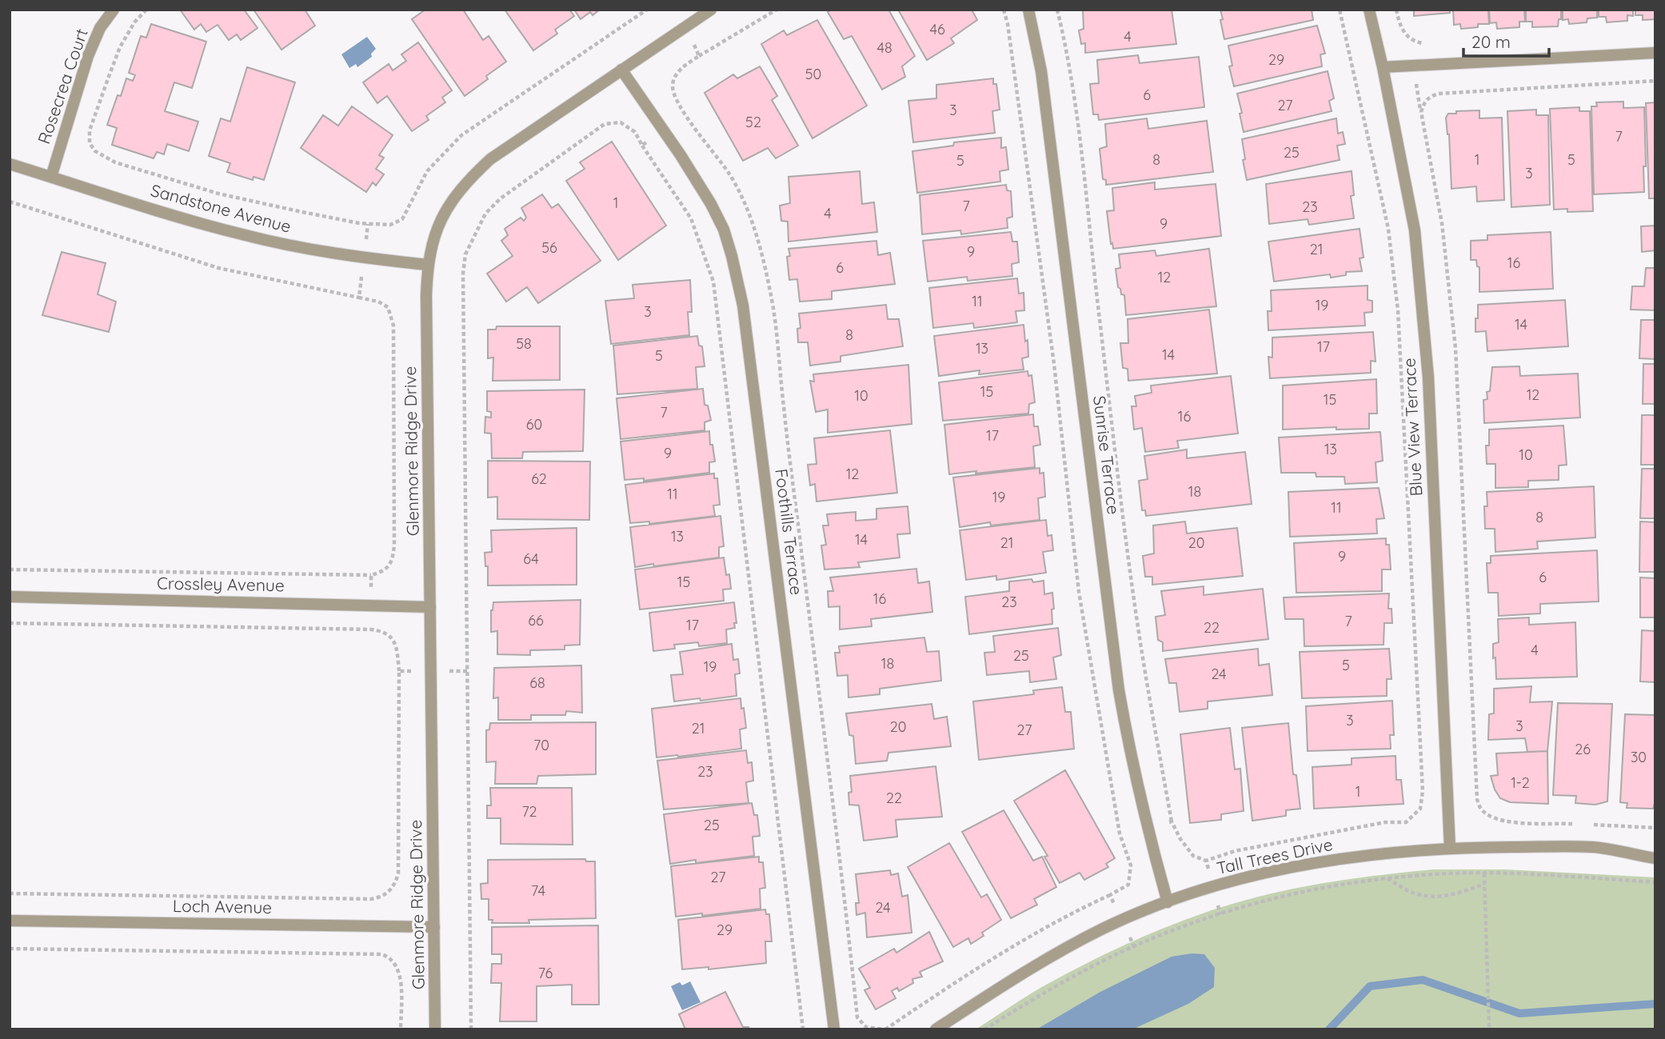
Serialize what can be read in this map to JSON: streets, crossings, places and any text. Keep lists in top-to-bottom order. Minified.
{"streets":{"street":["Rosecrea Court","Sandstone Avenue","Blue View Terrace","Glenmore Ridge Drive","Sunrise Terrace","Foothills Terrace","Crossley Avenue","Tall Trees Drive","Loch Avenue"]},"crossings":[["Rosecrea Court","Sandstone Avenue"],["Sandstone Avenue","Glenmore Ridge Drive"],["Blue View Terrace","Tall Trees Drive"],["Glenmore Ridge Drive","Foothills Terrace"],["Glenmore Ridge Drive","Crossley Avenue"],["Glenmore Ridge Drive","Loch Avenue"],["Sunrise Terrace","Tall Trees Drive"]],"house_numbers":["46","4","48","29","50","6","27","3","52","7","25","8","1","5","5","3","1","7","23","4","9","56","21","9","16","6","12","11","19","3","14","8","58","17","13","14","5","15","12","10","15","7","16","60","17","13","9","10","12","62","18","11","19","11","8","13","14","21","20","9","64","6","15","16","23","66","7","17","22","4","25","18","5","19","24","68","3","3","20","21","27","70","26","30","23","1-2","1","22","72","25","27","74","24","29","76"],"scale_bar":"20 m"}
